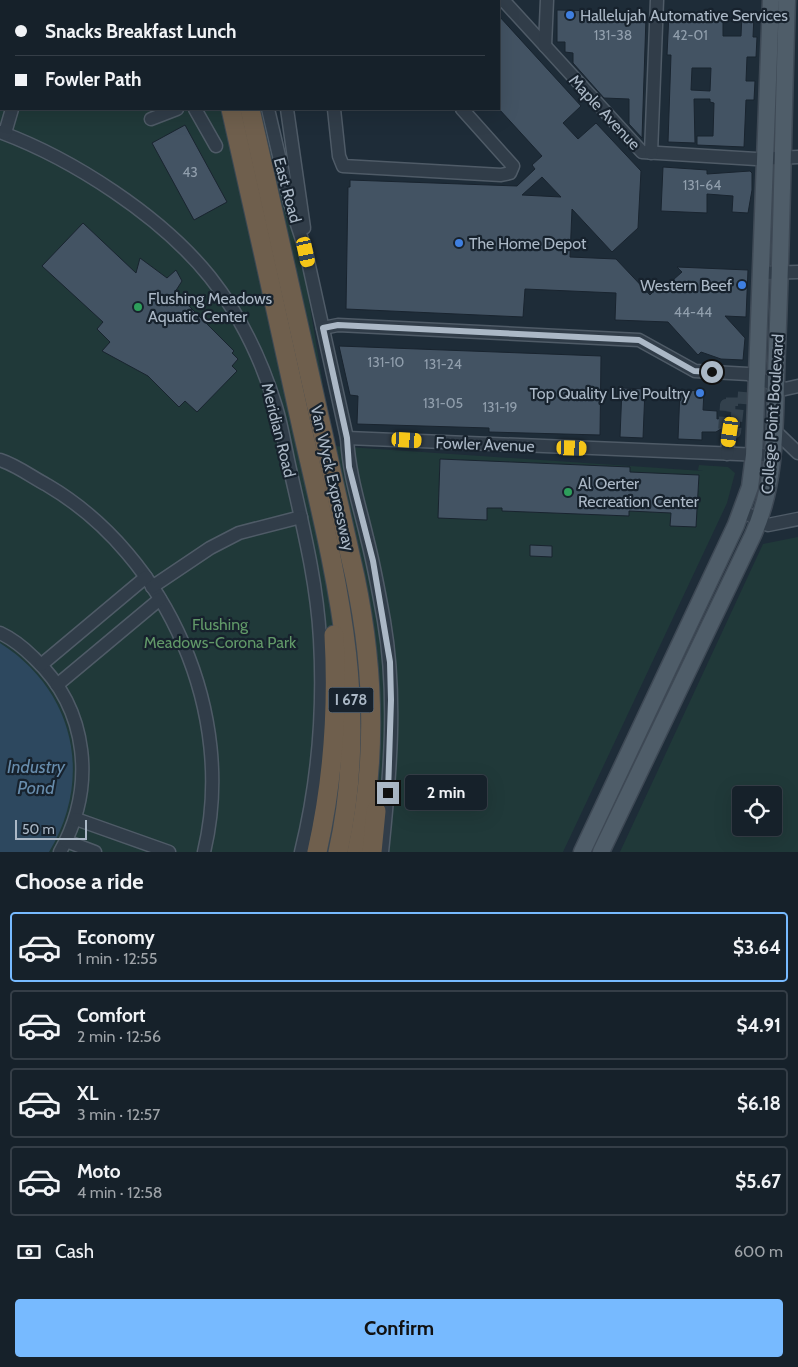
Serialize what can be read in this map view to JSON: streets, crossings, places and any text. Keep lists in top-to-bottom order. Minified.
{"streets":{"highway":["Van Wyck Expressway","I 678"],"main road":["College Point Boulevard"],"street":["Maple Avenue","East Road","Meridian Road","Fowler Avenue"]},"crossings":[["Maple Avenue","College Point Boulevard"],["East Road","Fowler Avenue"],["College Point Boulevard","Fowler Avenue"]],"water":["Industry Pond"],"parks":["Flushing Meadows-Corona Park"],"places":["Hallelujah Automative Services","The Home Depot","Western Beef","Flushing Meadows Aquatic Center","Top Quality Live Poultry","Al Oerter Recreation Center"],"house_numbers":["131-38","42-01","43","131-64","44-44","131-10","131-24","131-05","131-19"],"scale_bar":"50 m","page":{"banner":["Snacks Breakfast Lunch","Fowler Path"],"bubble":"2 min","scale":"50 m","heading":"Choose a ride","list":[{"name":"Economy","note":"1 min · 12:55","value":"$3.64"},{"name":"Comfort","note":"2 min · 12:56","value":"$4.91"},{"name":"XL","note":"3 min · 12:57","value":"$6.18"},{"name":"Moto","note":"4 min · 12:58","value":"$5.67"}],"pay":["Cash","600 m"],"buttons":"Confirm"}}
